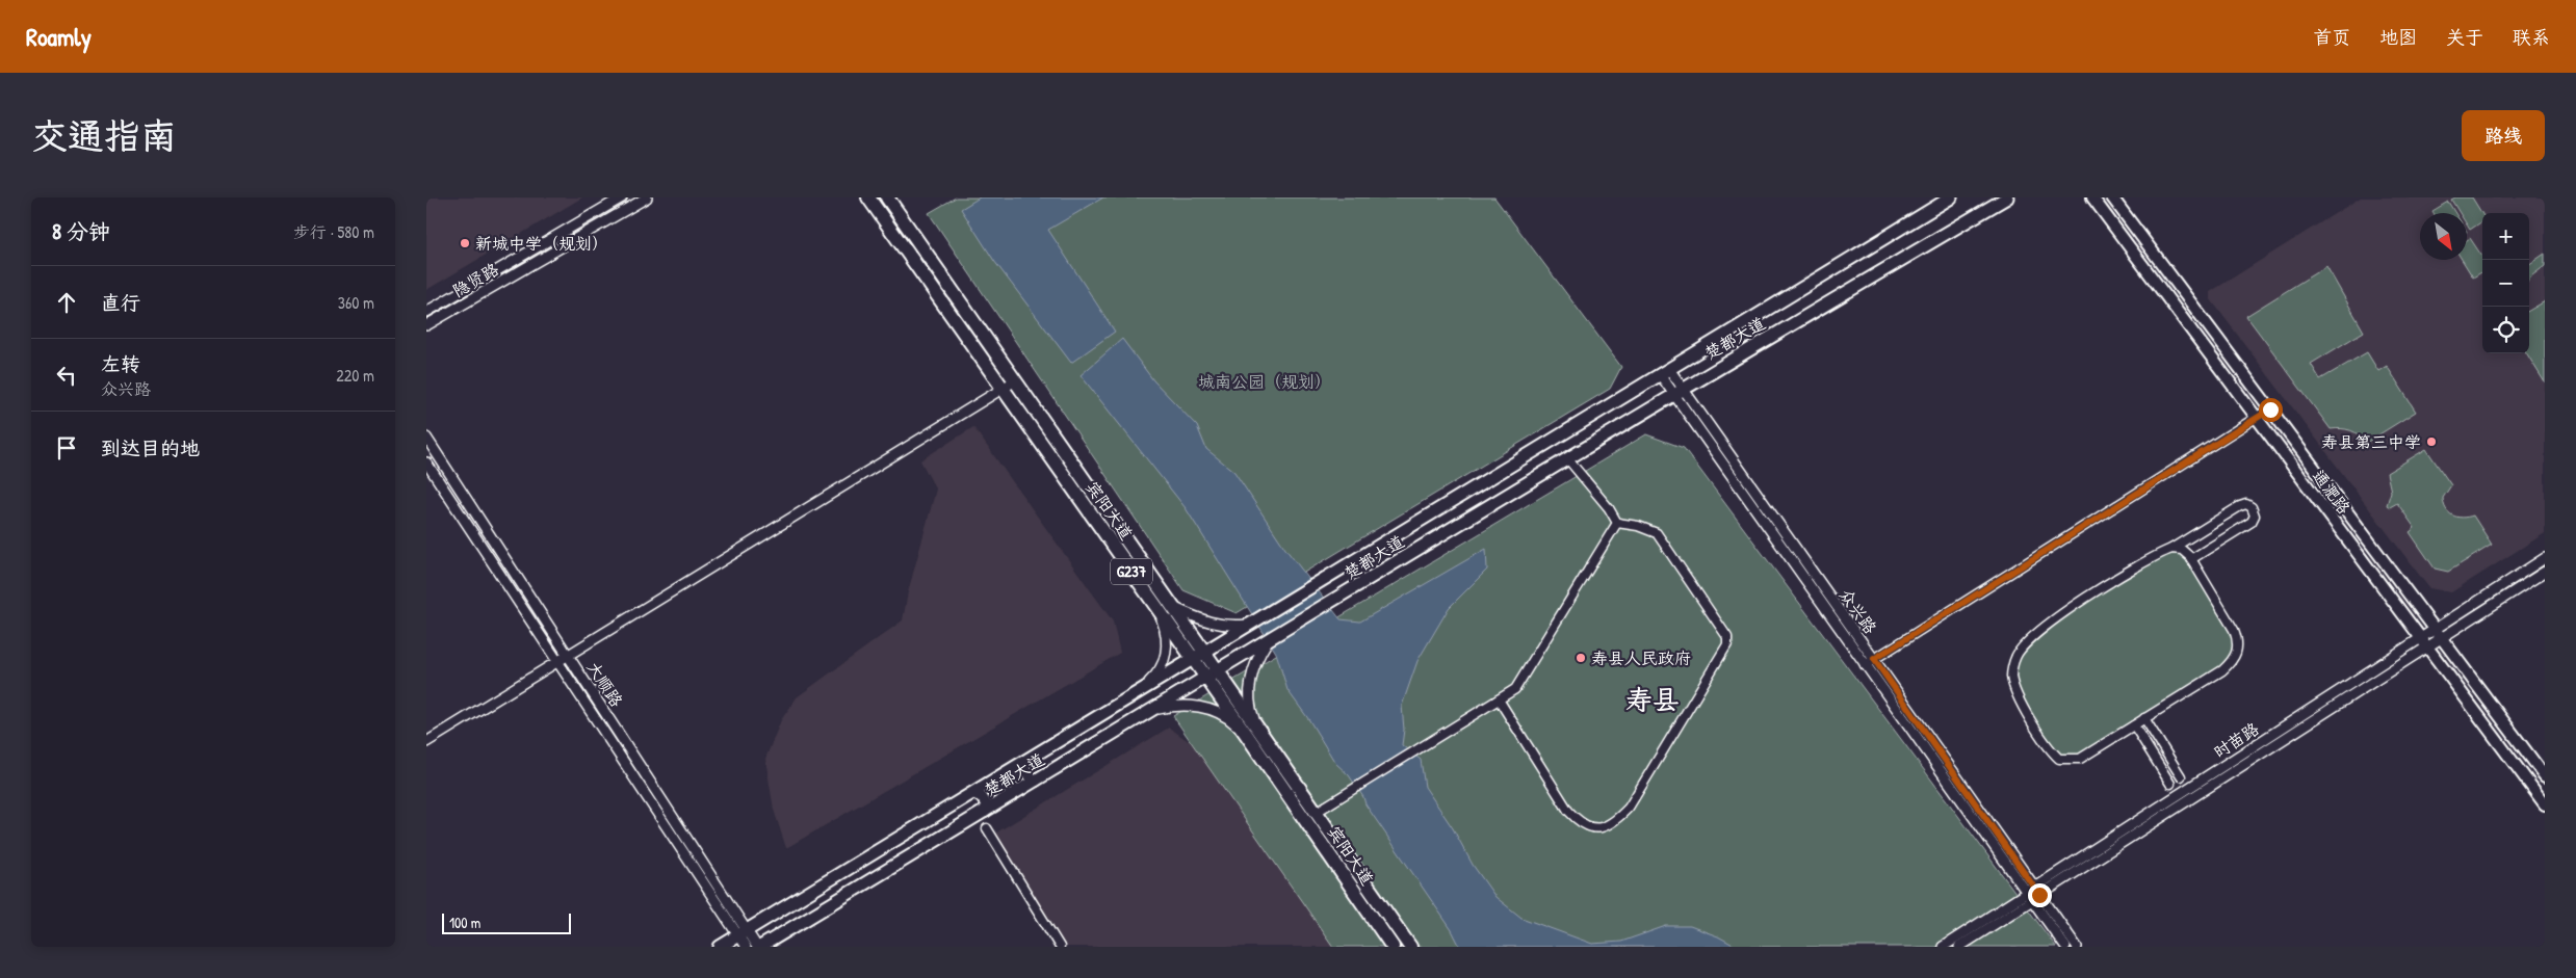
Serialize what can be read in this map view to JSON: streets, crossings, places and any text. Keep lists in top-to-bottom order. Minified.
{"streets":{"highway":["宾阳大道","G237"],"main road":["楚都大道","通淝路"],"street":["隐贤路","众兴路","大顺路","时苗路"]},"crossings":[["楚都大道","宾阳大道"],["楚都大道","众兴路"],["楚都大道","大顺路"],["通淝路","时苗路"],["众兴路","时苗路"]],"districts":["寿县"],"parks":["城南公园（规划）"],"places":["新城中学（规划）","寿县第三中学","寿县人民政府"],"scale_bar":"100 m","north":"bottom right","page":{"header":"Roamly","nav":["首页","地图","关于","联系"],"buttons":"路线","title":"交通指南","heading":["8 分钟","步行 · 580 m"],"map_buttons":["+","−"],"list":[["直行","360 m"],["左转","众兴路","220 m"],"到达目的地"],"scale":"100 m"}}
